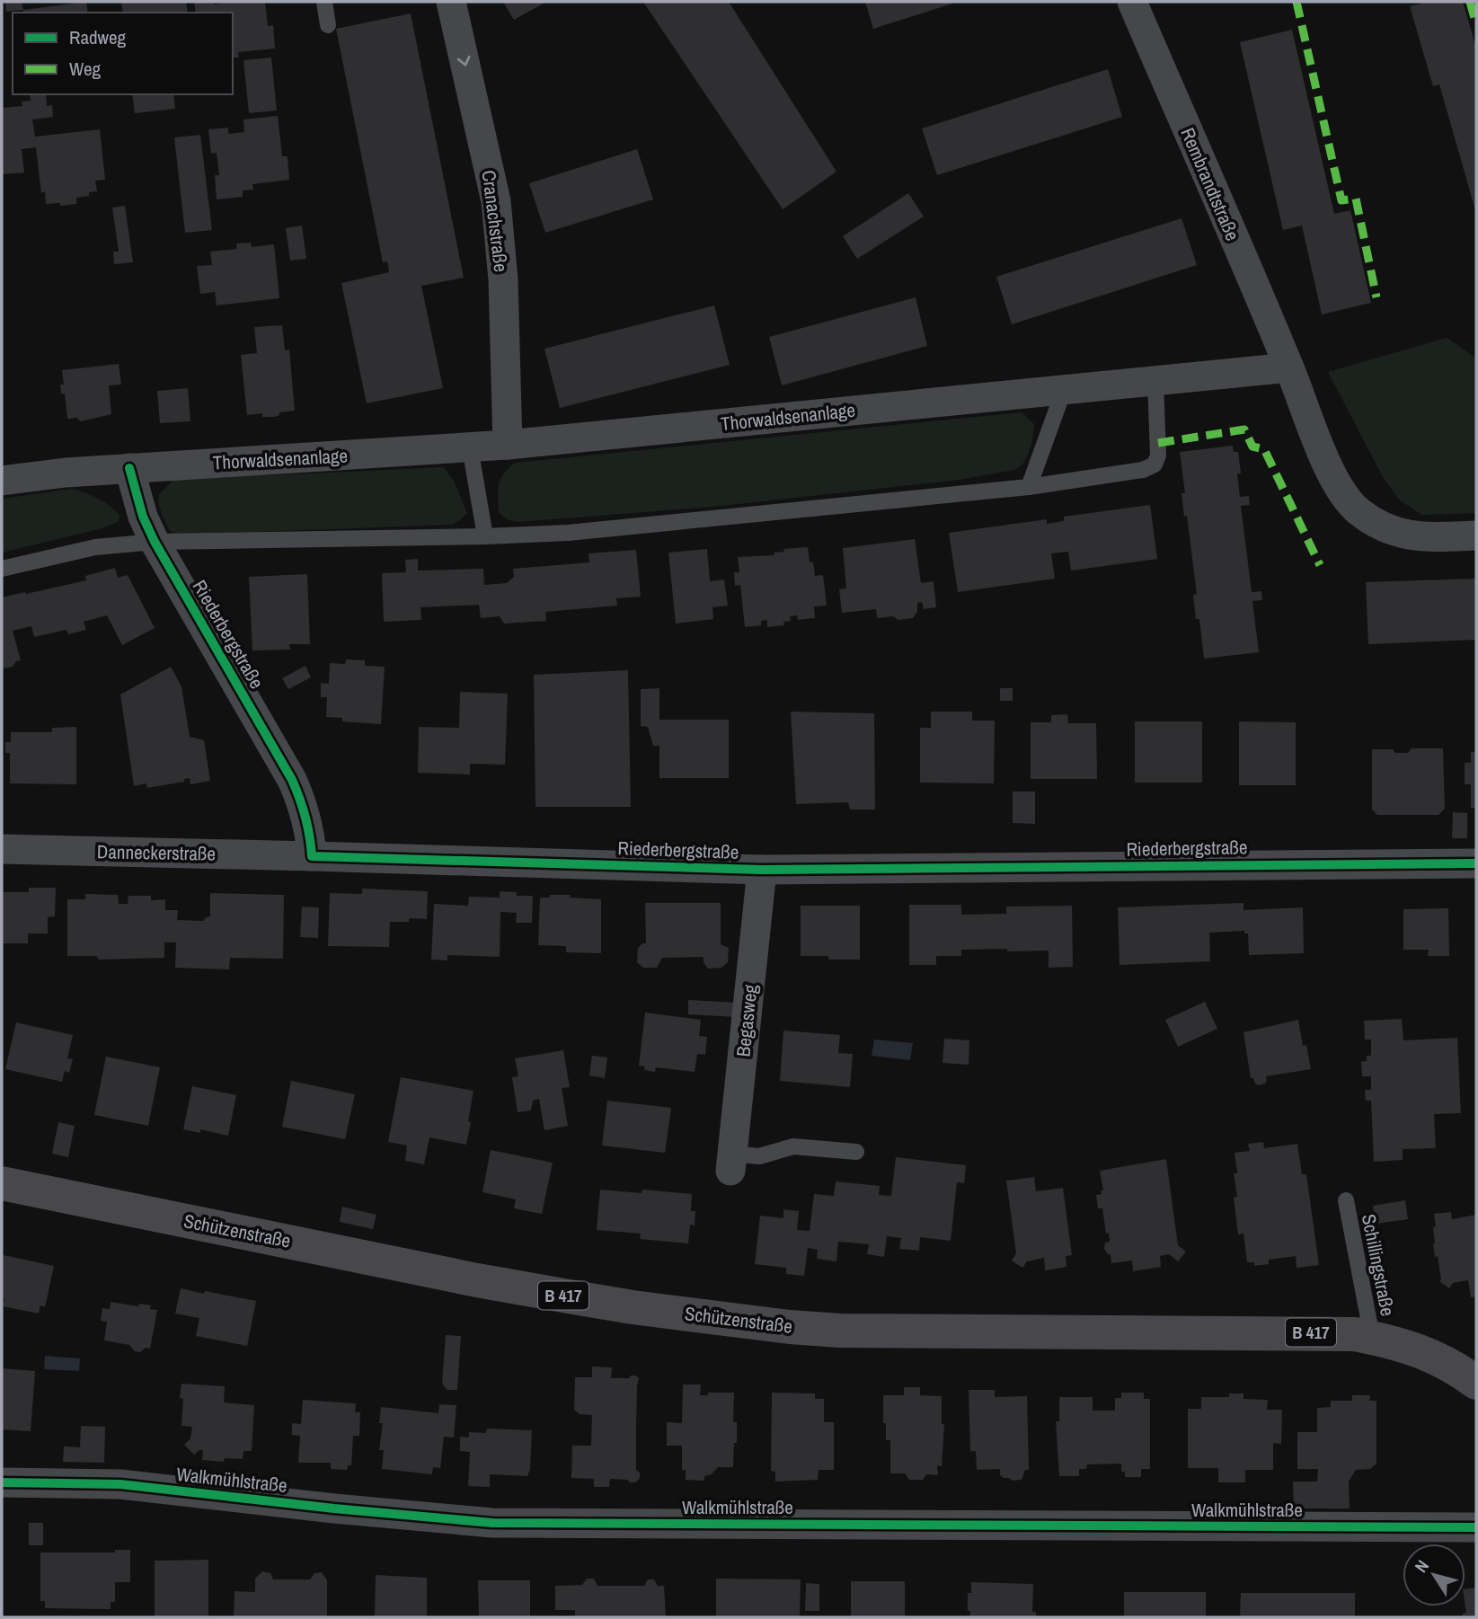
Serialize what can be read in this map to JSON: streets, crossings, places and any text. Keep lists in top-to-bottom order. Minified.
{"streets":{"main road":["Schützenstraße","B 417"],"street":["Rembrandtstraße","Cranachstraße","Thorwaldsenanlage","Riederbergstraße","Danneckerstraße","Begasweg","Walkmühlstraße"],"lane":["Schillingstraße"]},"crossings":[["Rembrandtstraße","Thorwaldsenanlage"],["Cranachstraße","Thorwaldsenanlage"],["Thorwaldsenanlage","Riederbergstraße"],["Riederbergstraße","Danneckerstraße"],["Riederbergstraße","Begasweg"],["Schützenstraße","Schillingstraße"]],"one_way":["Cranachstraße"],"legend":["Radweg","Weg"],"north":"top left"}
